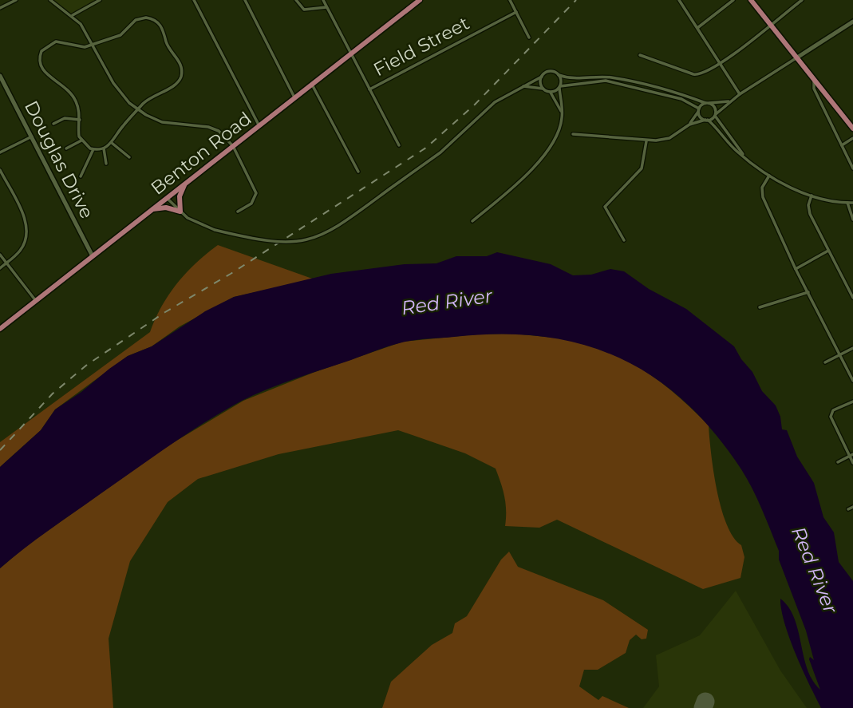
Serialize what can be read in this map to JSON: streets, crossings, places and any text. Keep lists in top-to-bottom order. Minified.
{"streets":{"main road":["Benton Road"],"street":["Field Street","Douglas Drive"]},"crossings":[["Benton Road","Douglas Drive"]],"water":["Red River"]}
